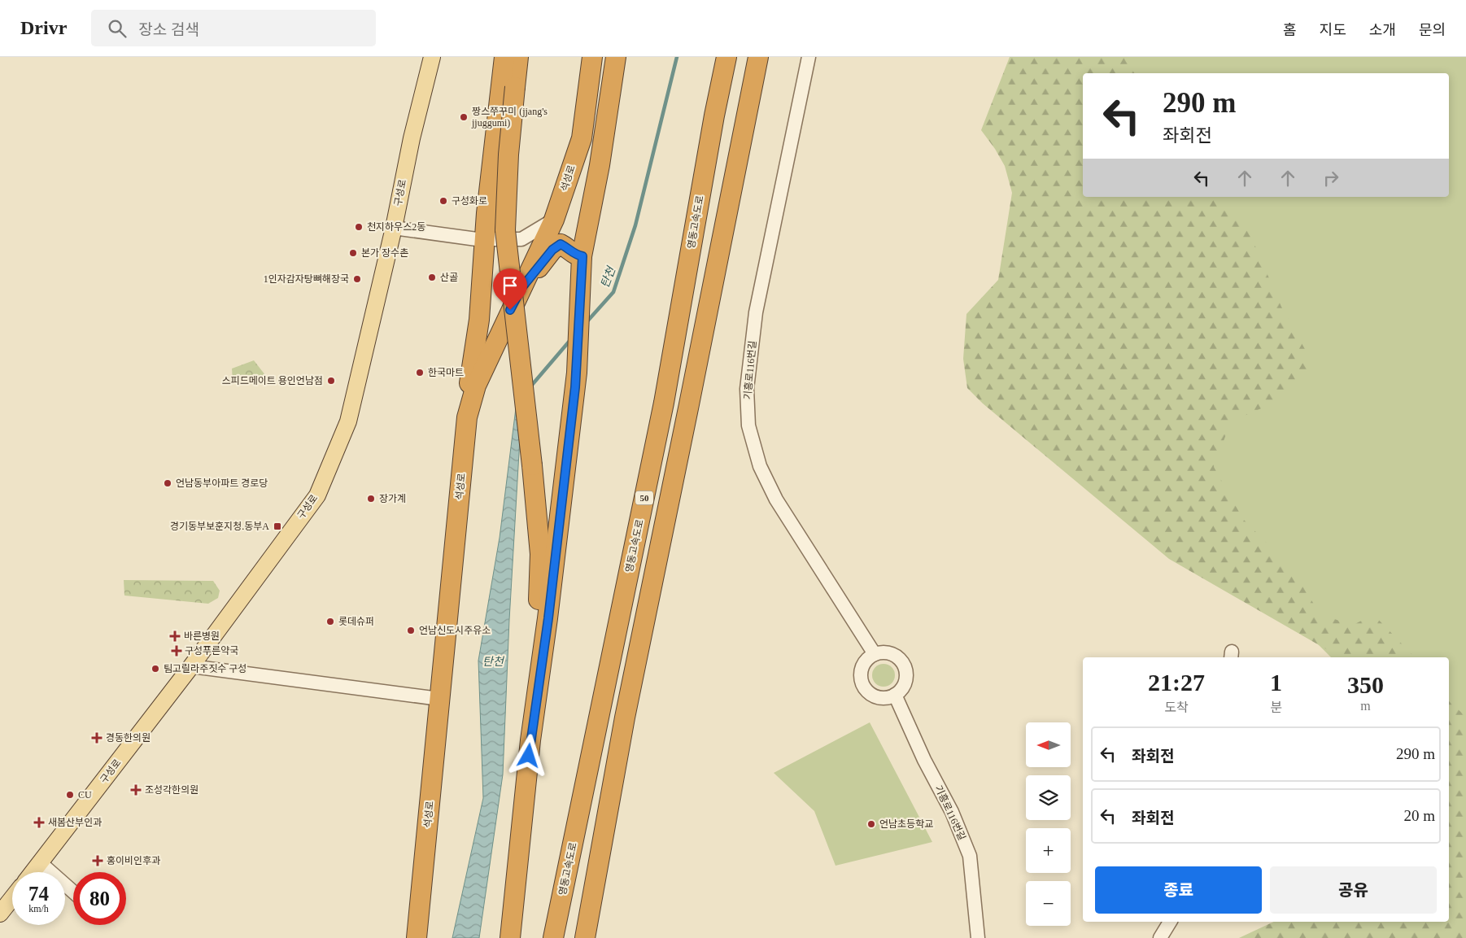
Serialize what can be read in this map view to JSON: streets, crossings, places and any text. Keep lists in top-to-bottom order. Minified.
{"streets":{"highway":["석성로","영동고속도로","50"],"main road":["구성로"],"street":["기흥로116번길"]},"water":["탄천"],"places":{"other":["짱스쭈꾸미 (jjang's jjuggumi)","구성화로","천지하우스2동","본가 장수촌","산골","1인자감자탕뼈해장국","한국마트","스피드메이트 용인언남점","언남동부아파트 경로당","장가계","롯데슈퍼","언남신도시주유소","팀고릴라주짓수 구성","CU","언남초등학교"],"transit":["경기동부보훈지청.동부A"],"health":["바른병원","구성푸른약국","경동한의원","조성각한의원","새봄산부인과","홍이비인후과"]},"north":"left","page":{"header":"Drivr","search":"장소 검색","nav":["홈","지도","소개","문의"],"turn":["290 m","좌회전"],"eta":["21:27","도착","1","분","350","m"],"map_buttons":["+","−"],"list":[{"name":"좌회전","value":"290 m"},{"name":"좌회전","value":"20 m"}],"buttons":["종료","공유"],"speed":"74 km/h","limit":"80"}}
